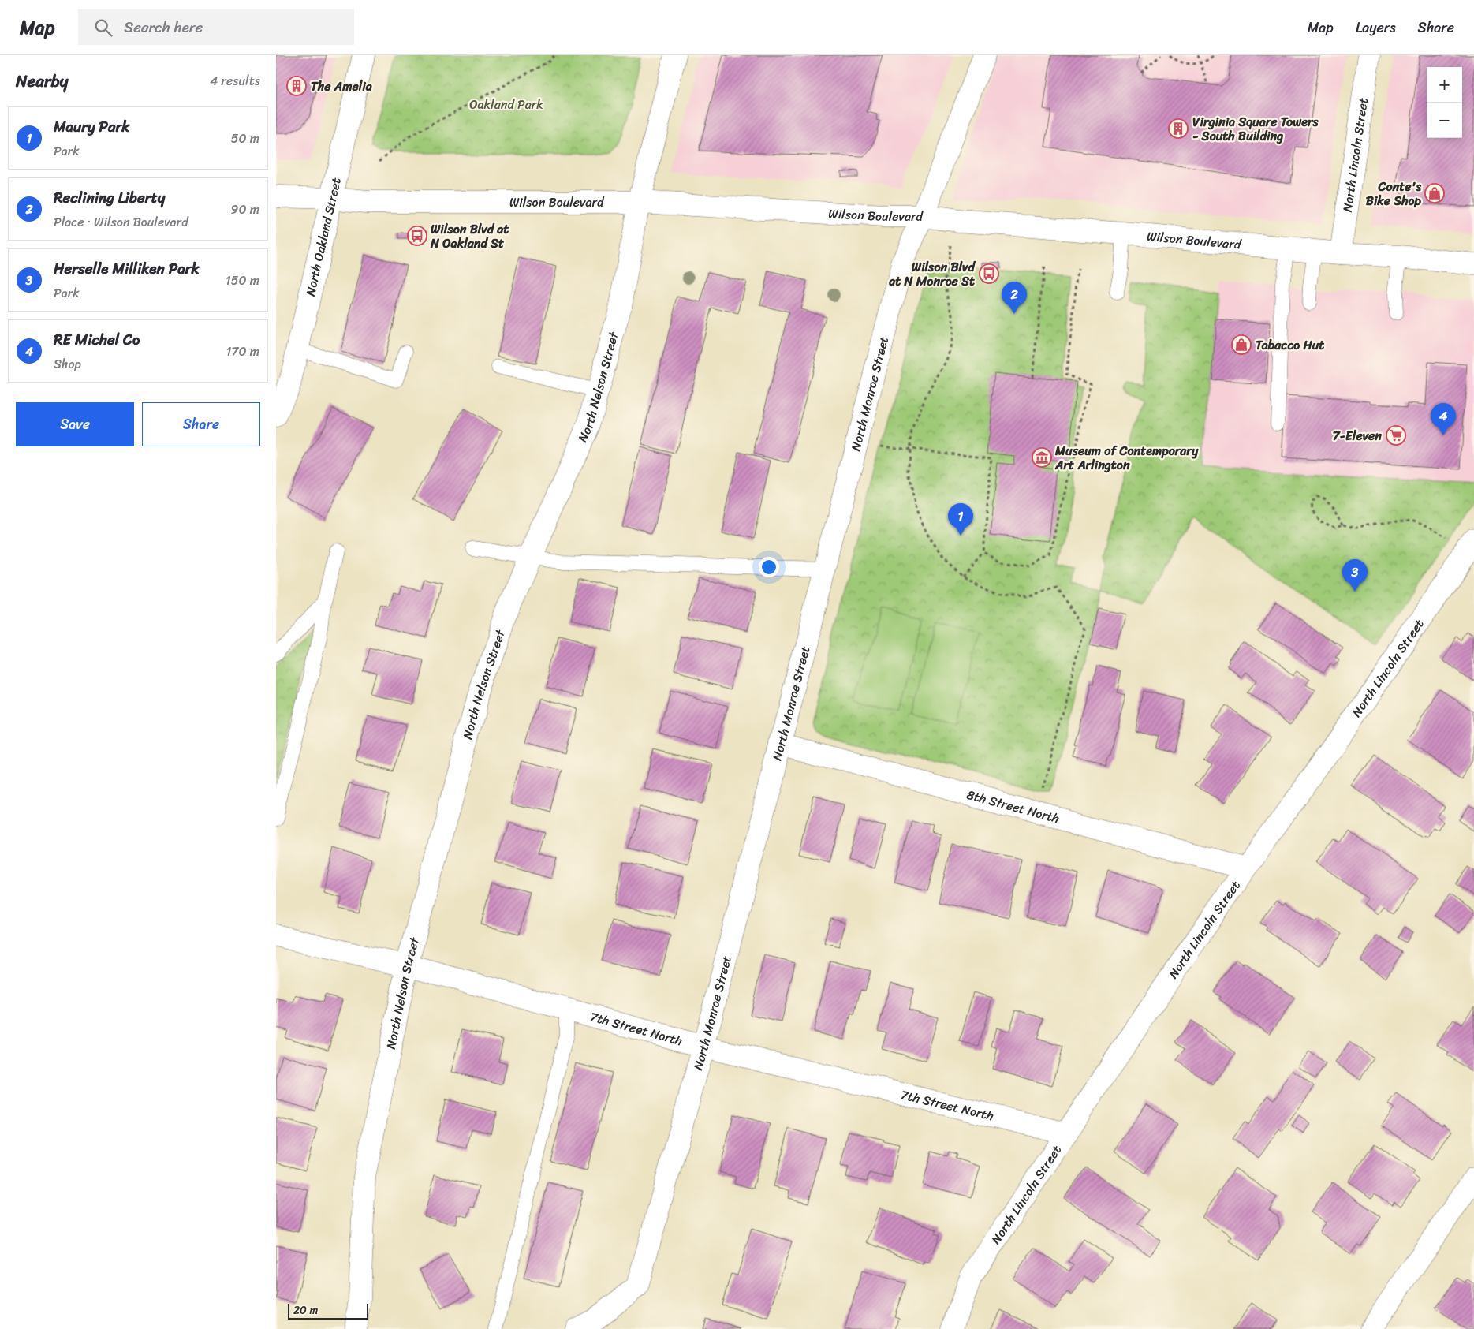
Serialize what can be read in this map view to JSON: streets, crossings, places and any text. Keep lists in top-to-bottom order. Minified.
{"streets":{"street":["North Lincoln Street","Wilson Boulevard","North Oakland Street","North Nelson Street","North Monroe Street","8th Street North","7th Street North"]},"crossings":[["North Lincoln Street","Wilson Boulevard"],["North Lincoln Street","8th Street North"],["North Lincoln Street","7th Street North"],["Wilson Boulevard","North Oakland Street"],["Wilson Boulevard","North Nelson Street"],["Wilson Boulevard","North Monroe Street"],["North Nelson Street","7th Street North"],["North Monroe Street","8th Street North"],["North Monroe Street","7th Street North"]],"parks":["Oakland Park"],"places":{"building":["The Amelia","Virginia Square Towers - South Building"],"shop":["Conte's Bike Shop","Tobacco Hut"],"bus stop":["Wilson Blvd at N Oakland St","Wilson Blvd at N Monroe St"],"supermarket":["7-Eleven"],"museum":["Museum of Contemporary Art Arlington"]},"scale_bar":"20 m","page":{"header":"Map","search":"Search here","nav":["Map","Layers","Share"],"heading":["Nearby","4 results"],"map_buttons":["+","−"],"list":[{"mark":"1","name":"Maury Park","note":"Park","value":"50 m"},{"mark":"2","name":"Reclining Liberty","note":"Place · Wilson Boulevard","value":"90 m"},{"mark":"3","name":"Herselle Milliken Park","note":"Park","value":"150 m"},{"mark":"4","name":"RE Michel Co","note":"Shop","value":"170 m"}],"pins":["2","4","1","3"],"buttons":["Save","Share"],"scale":"20 m"}}
